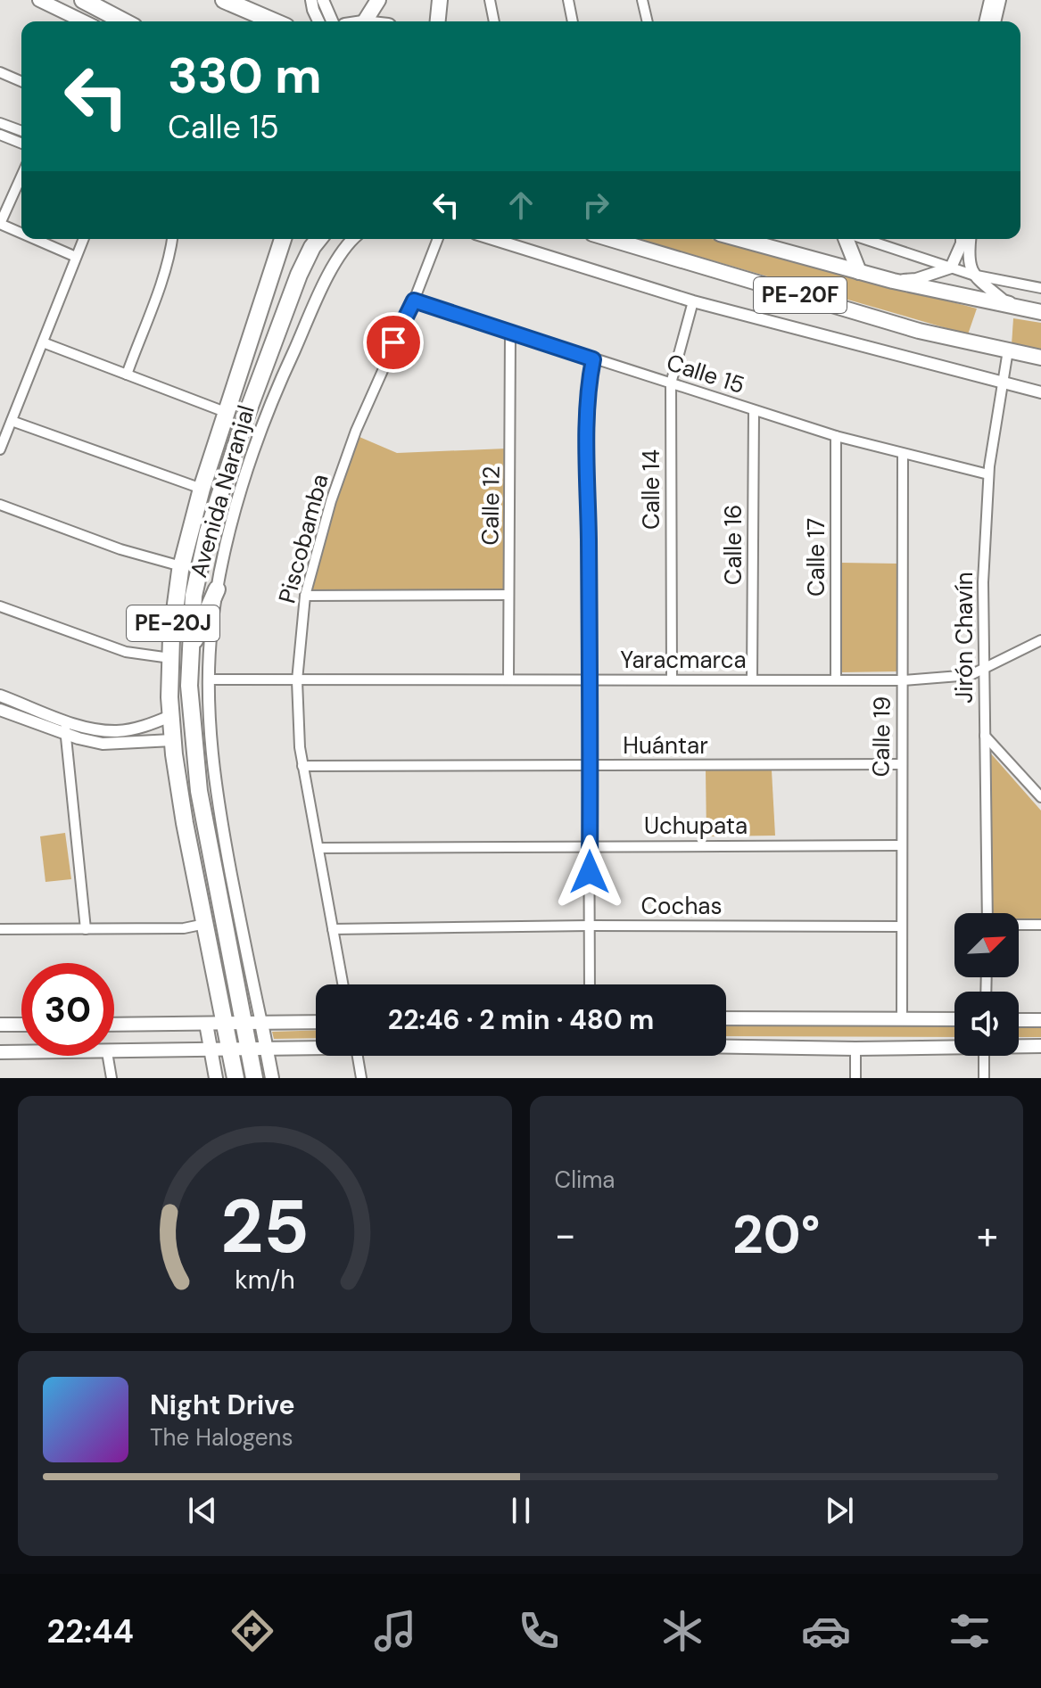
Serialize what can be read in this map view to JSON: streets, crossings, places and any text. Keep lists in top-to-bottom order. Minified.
{"streets":{"highway":["Avenida Naranjal","PE-20J"],"main road":["PE-20F"],"street":["Calle 15","Calle 14","Calle 12","Piscobamba","Calle 16","Calle 17","Jirón Chavín","Yaracmarca","Calle 19","Huántar","Uchupata","Cochas"]},"crossings":[["PE-20F","Jirón Chavín"],["Calle 15","Calle 14"],["Calle 15","Calle 12"],["Calle 15","Piscobamba"],["Calle 15","Calle 16"],["Calle 15","Calle 17"],["Calle 15","Jirón Chavín"],["Calle 15","Calle 19"],["Calle 14","Yaracmarca"],["Avenida Naranjal","Yaracmarca"],["Calle 12","Yaracmarca"],["Piscobamba","Yaracmarca"],["Piscobamba","Huántar"],["Piscobamba","Uchupata"],["Piscobamba","Cochas"],["Calle 16","Yaracmarca"],["Calle 17","Yaracmarca"],["Jirón Chavín","Yaracmarca"],["Yaracmarca","Calle 19"],["Calle 19","Huántar"],["Calle 19","Uchupata"],["Calle 19","Cochas"]],"north":"top right","page":{"turn":["330 m","Calle 15"],"limit":"30","trip":"22:46 · 2 min · 480 m","tile":"Clima","heat":["−","20°","+"],"song":["Night Drive","The Halogens"],"tabs":"22:44","gauge":["25","km/h"]}}
